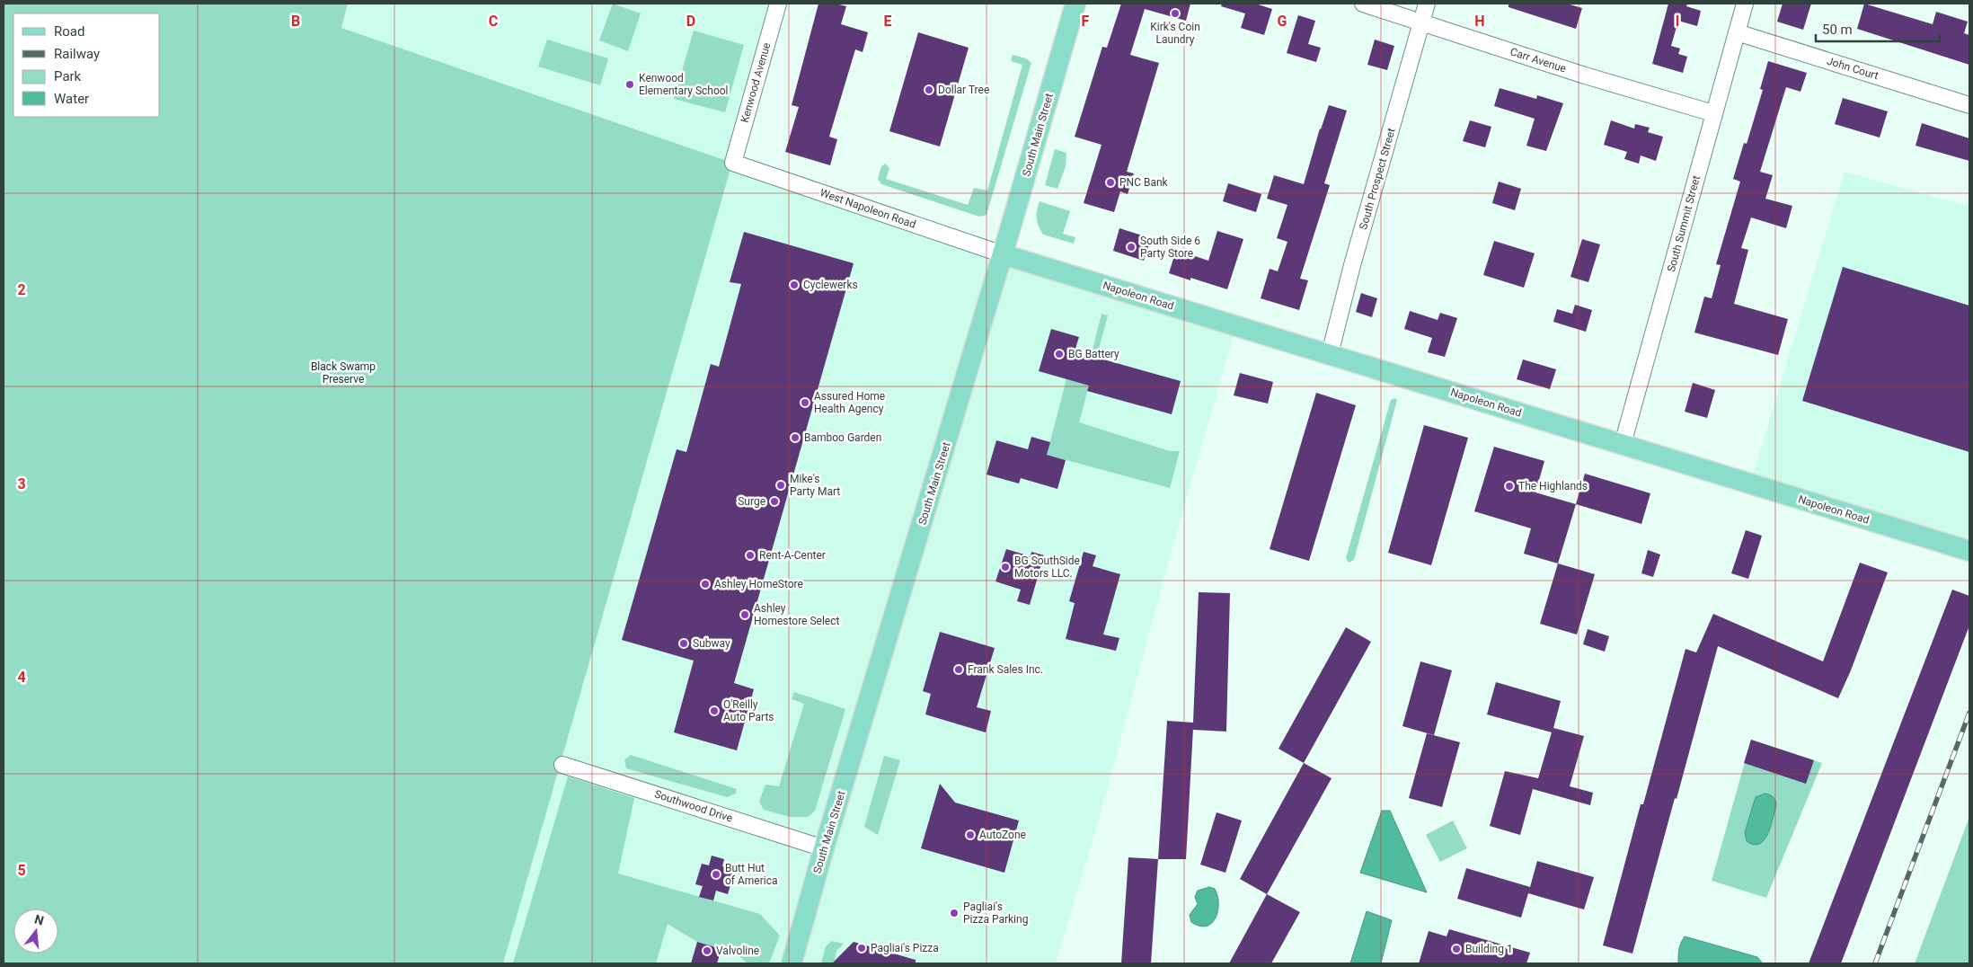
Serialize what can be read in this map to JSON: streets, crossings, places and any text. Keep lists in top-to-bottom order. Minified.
{"streets":{"main road":["South Main Street","Napoleon Road"],"street":["Carr Avenue","John Court","Kenwood Avenue","South Prospect Street","West Napoleon Road","South Summit Street","Southwood Drive"]},"crossings":[["Carr Avenue","South Prospect Street"],["Carr Avenue","South Summit Street"],["John Court","South Summit Street"],["Kenwood Avenue","West Napoleon Road"],["South Main Street","West Napoleon Road"],["South Main Street","Napoleon Road"],["South Main Street","Southwood Drive"],["South Prospect Street","Napoleon Road"],["West Napoleon Road","Napoleon Road"],["South Summit Street","Napoleon Road"]],"parks":["Black Swamp Preserve"],"places":["Kirk's Coin Laundry","Kenwood Elementary School","Dollar Tree","PNC Bank","South Side 6 Party Store","Cyclewerks","BG Battery","Assured Home Health Agency","Bamboo Garden","Mike's Party Mart","The Highlands","Surge","Rent-A-Center","BG SouthSide Motors LLC.","Ashley HomeStore","Ashley Homestore Select","Subway","Frank Sales Inc.","O'Reilly Auto Parts","AutoZone","Butt Hut of America","Pagliai's Pizza Parking","Pagliai's Pizza","Building 1","Valvoline"],"legend":["Road","Railway","Park","Water"],"scale_bar":"50 m","north":"top","grid":{"columns":["B","C","D","E","F","G","H","I"],"rows":["2","3","4","5"]}}
